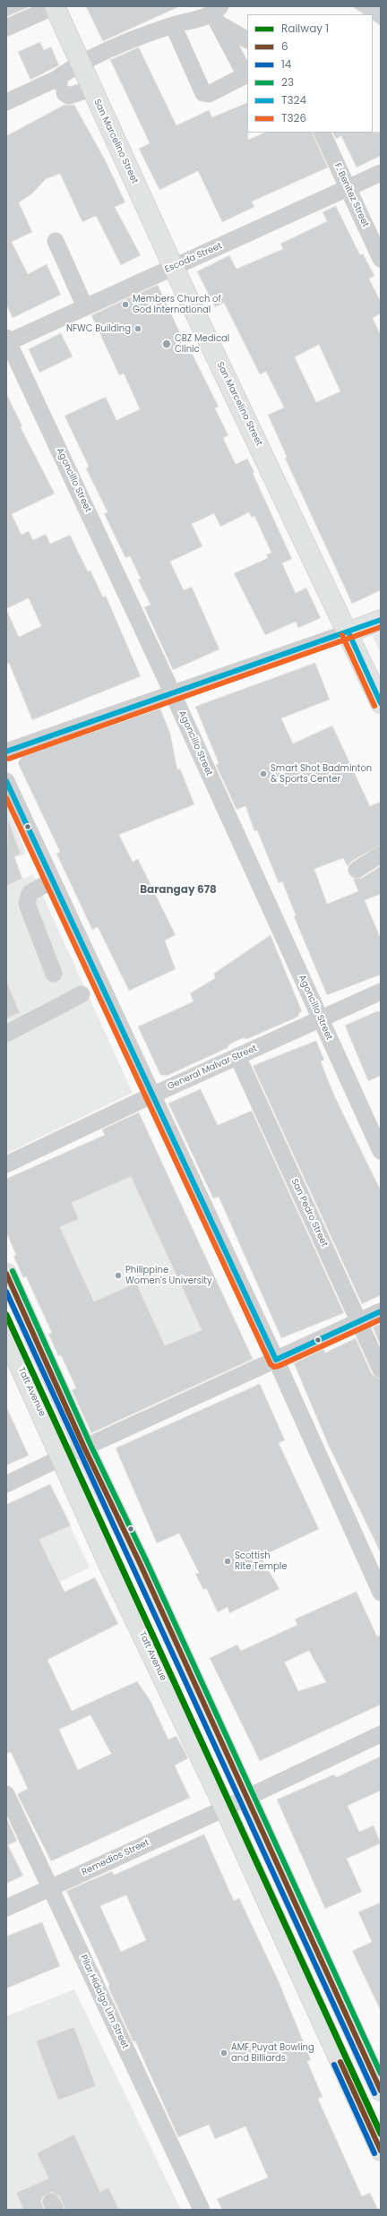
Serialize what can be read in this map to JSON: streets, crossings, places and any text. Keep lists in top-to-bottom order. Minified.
{"streets":{"main road":["San Marcelino Street","Taft Avenue"],"street":["F. Benitez Street","Escoda Street","Agoncillo Street","General Malvar Street","San Pedro Street","Remedios Street","Pilar Hidalgo Lim Street"]},"crossings":[["San Marcelino Street","Escoda Street"],["F. Benitez Street","Escoda Street"],["Escoda Street","Agoncillo Street"],["Agoncillo Street","General Malvar Street"],["General Malvar Street","San Pedro Street"],["Taft Avenue","Remedios Street"],["Remedios Street","Pilar Hidalgo Lim Street"]],"districts":["Barangay 678"],"places":["Members Church of God International","NFWC Building","CBZ Medical Clinic","Smart Shot Badminton & Sports Center","Philippine Women's University","Scottish Rite Temple","AMF Puyat Bowling and Billiards"],"lines":["transit line T324","transit line T326","transit line 23","transit line 6","transit line 14","rail line 1"],"legend":["Railway 1","6","14","23","T324","T326"]}
